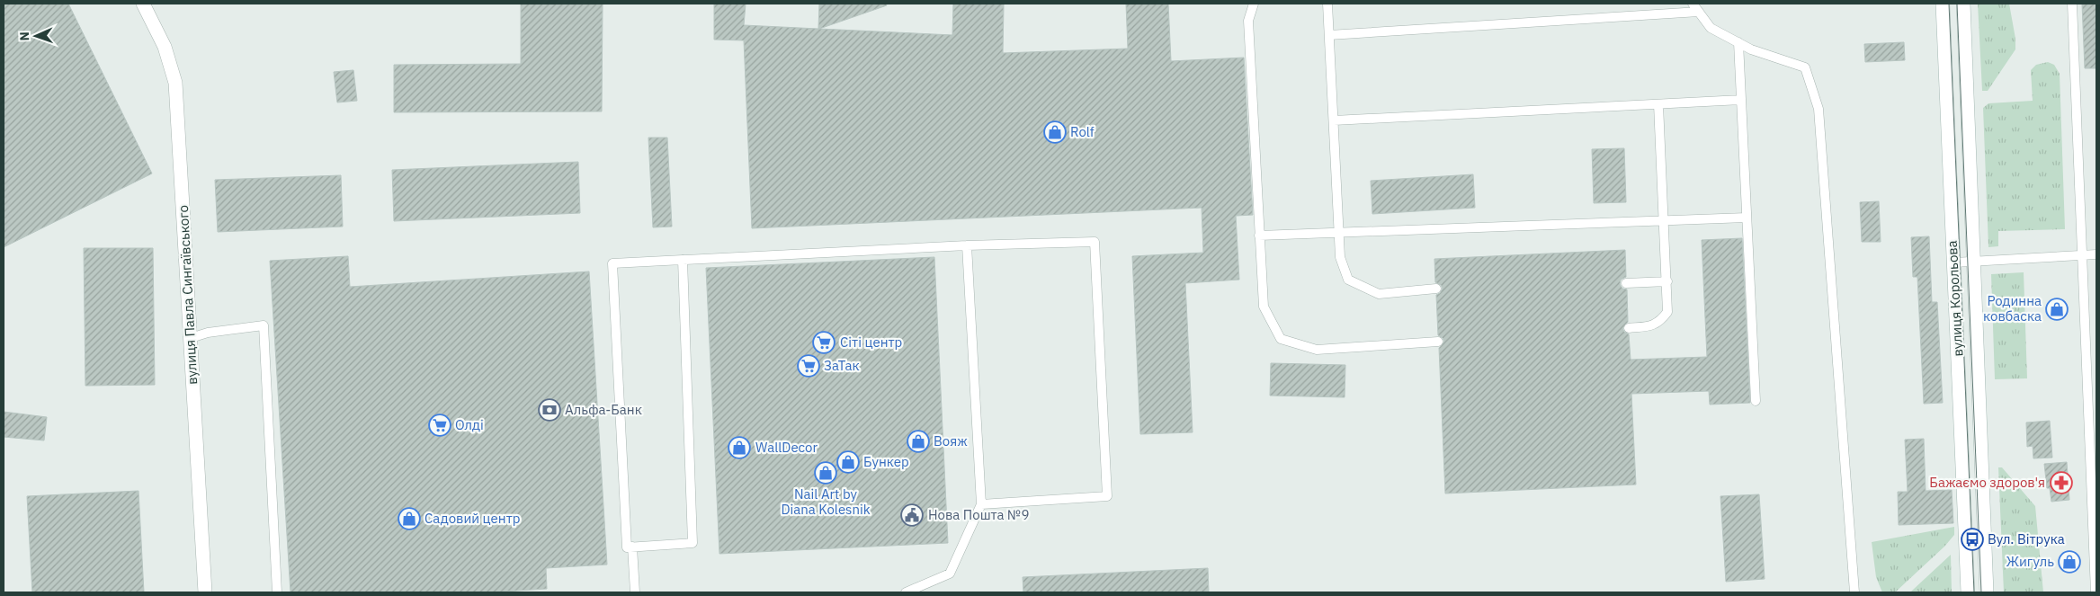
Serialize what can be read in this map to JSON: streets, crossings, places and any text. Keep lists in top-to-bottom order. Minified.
{"streets":{"main road":["вулиця Павла Сингаївського","вулиця Корольова"]},"places":{"shop":["Rolf","Родинна ковбаска","Вояж","WallDecor","Бункер","Nail Art by Diana Kolesnik","Садовий центр","Жигуль"],"supermarket":["Сіті центр","ЗаТак","Олді"],"bank":["Альфа-Банк"],"pharmacy":["Бажаємо здоров'я"],"public building":["Нова Пошта №9"],"bus stop":["Вул. Вітрука"]},"north":"left"}
